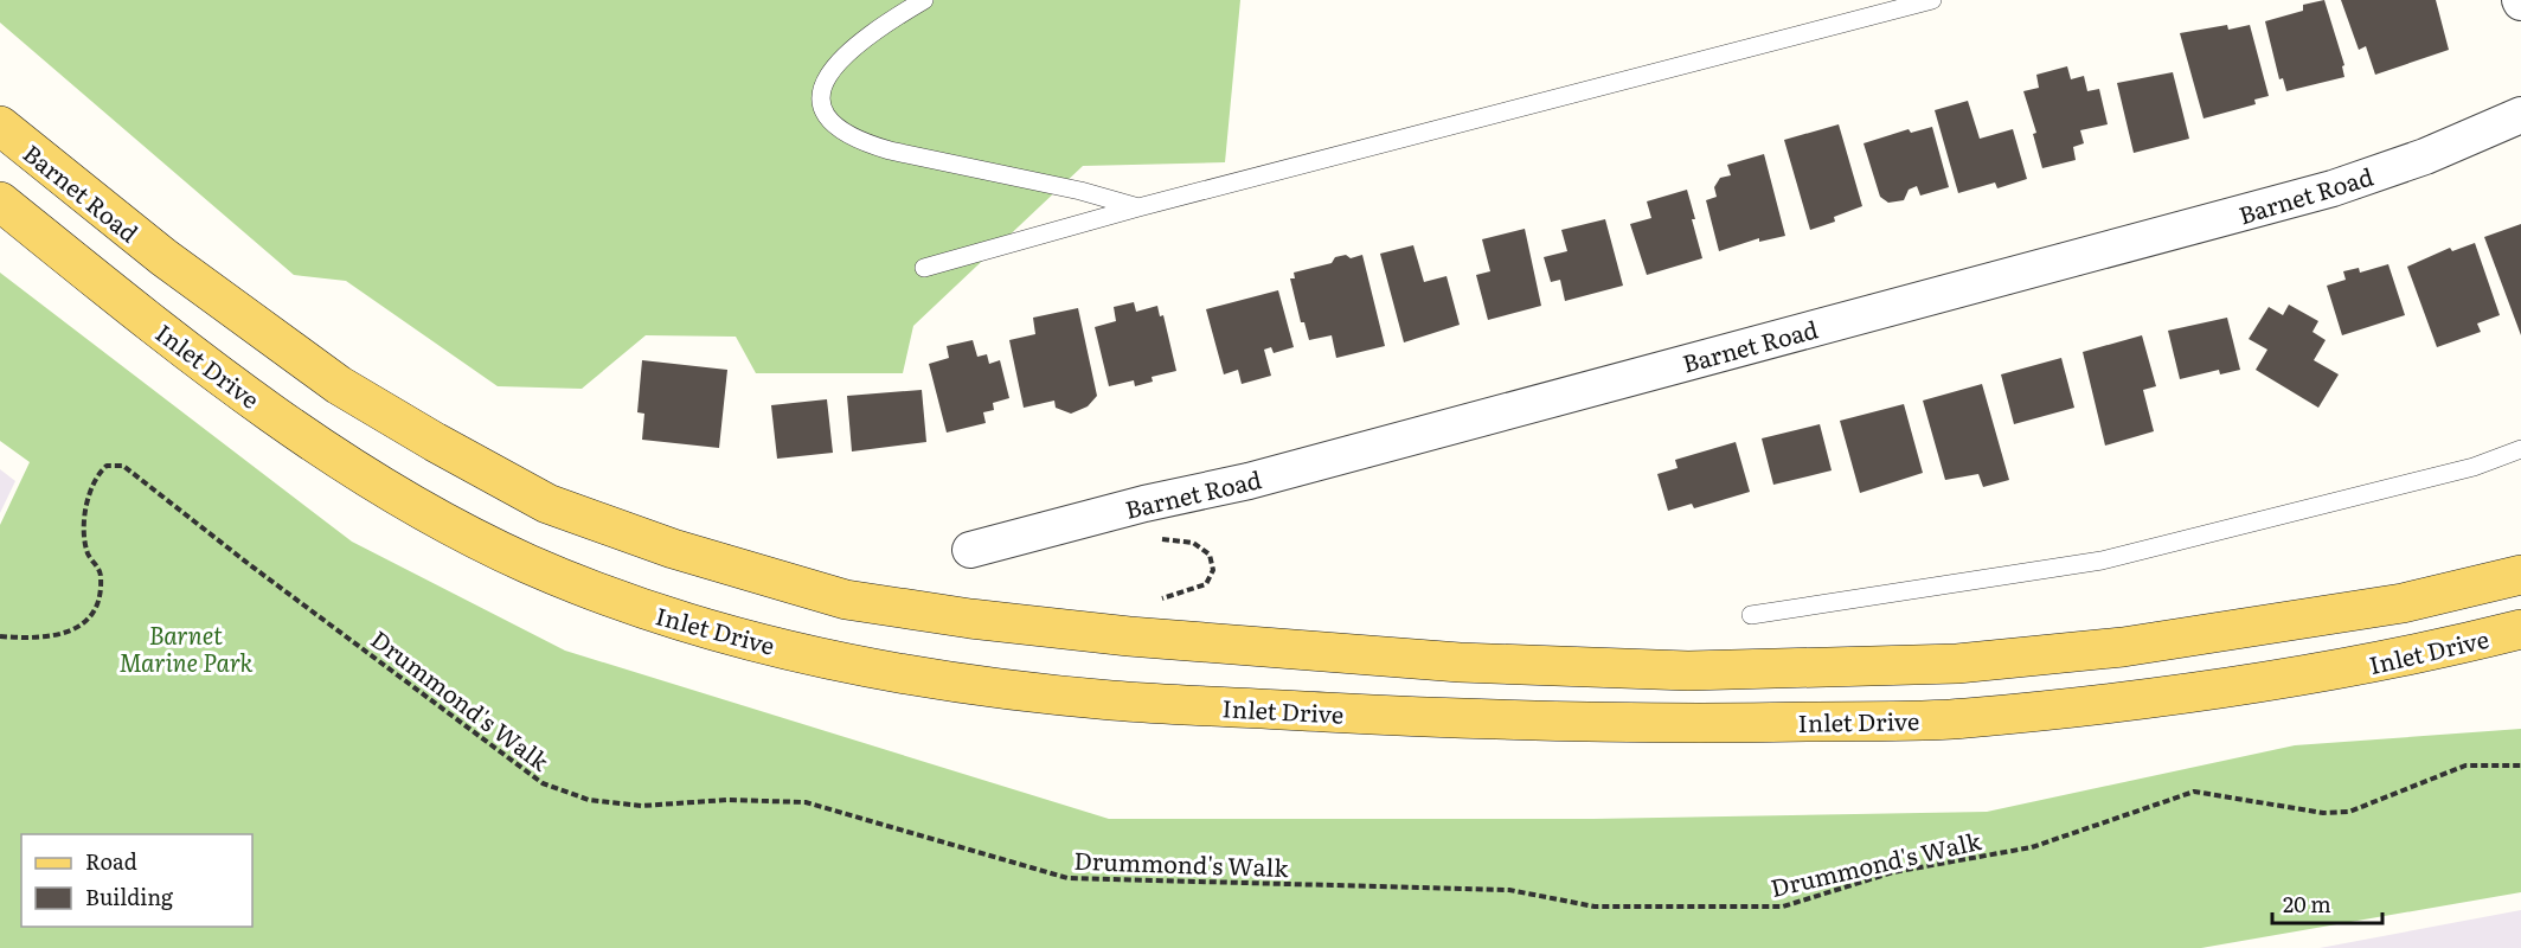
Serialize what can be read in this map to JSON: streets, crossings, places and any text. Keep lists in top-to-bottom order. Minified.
{"streets":{"main road":["Barnet Road","Inlet Drive"],"path":["Drummond's Walk"]},"parks":["Barnet Marine Park"],"legend":["Road","Building"],"scale_bar":"20 m"}
